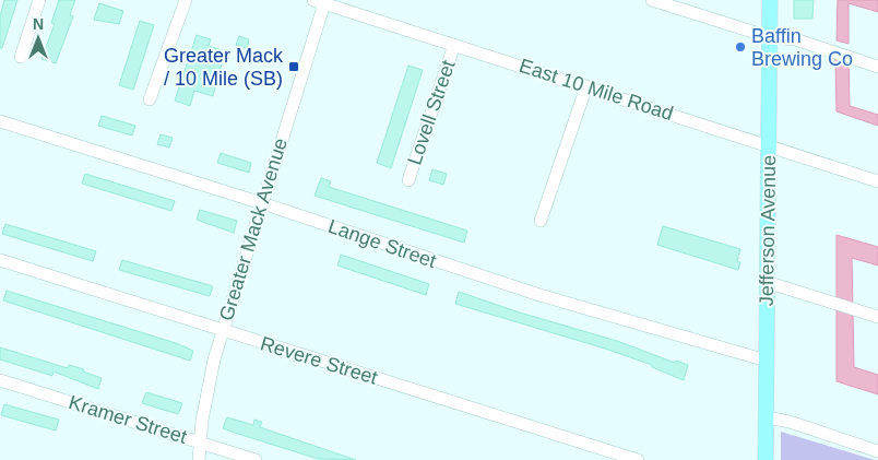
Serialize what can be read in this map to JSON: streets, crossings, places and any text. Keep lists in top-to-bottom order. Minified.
{"streets":{"main road":["Jefferson Avenue"],"street":["East 10 Mile Road","Lovell Street","Greater Mack Avenue","Lange Street","Revere Street","Kramer Street"]},"crossings":[["East 10 Mile Road","Lovell Street"],["East 10 Mile Road","Greater Mack Avenue"],["East 10 Mile Road","Jefferson Avenue"],["Greater Mack Avenue","Lange Street"],["Greater Mack Avenue","Revere Street"],["Greater Mack Avenue","Kramer Street"],["Jefferson Avenue","Lange Street"]],"places":{"other":["Baffin Brewing Co"],"transit":["Greater Mack / 10 Mile (SB)"]},"north":"top"}
